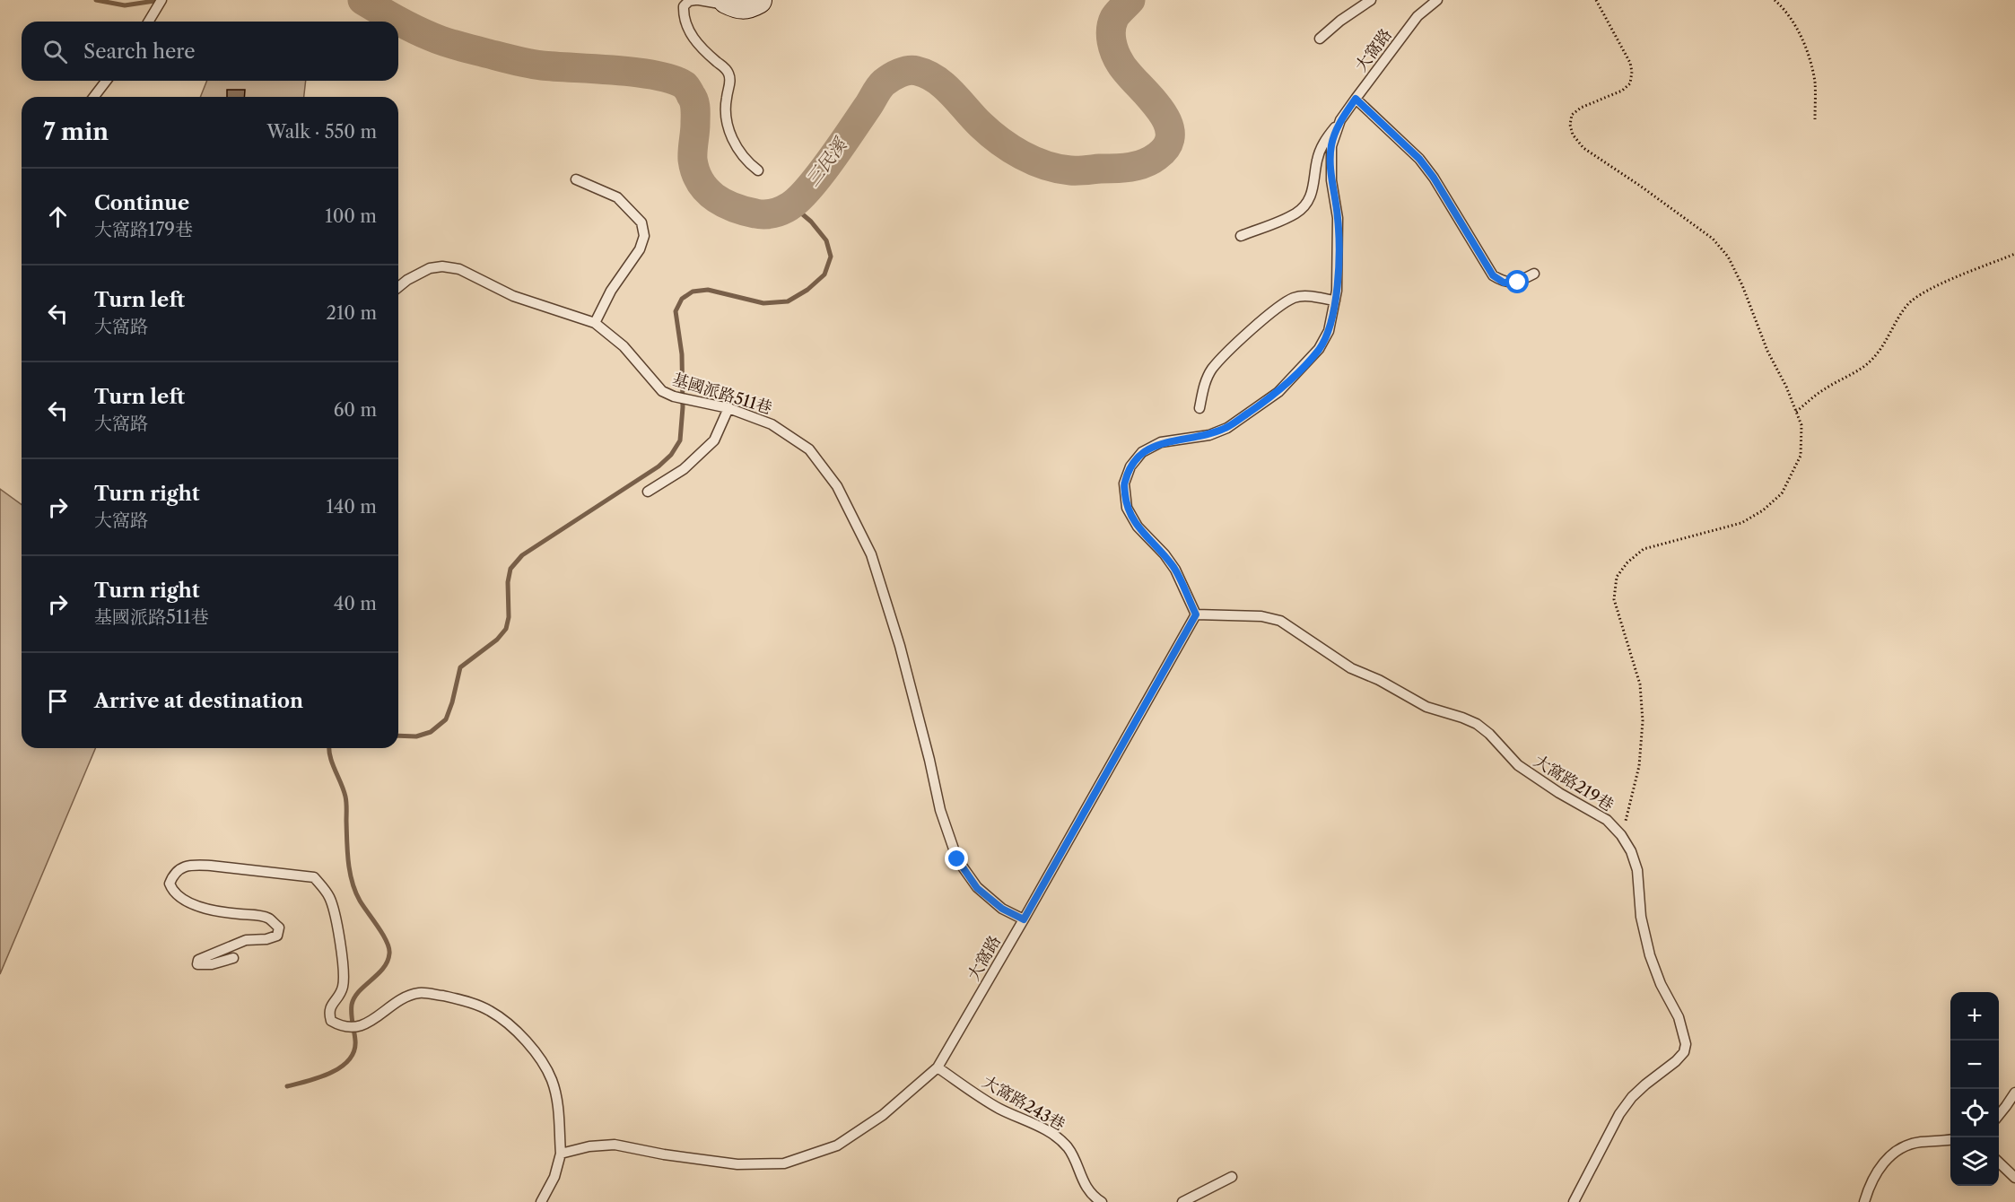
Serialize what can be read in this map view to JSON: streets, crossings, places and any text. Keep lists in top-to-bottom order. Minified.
{"streets":{"lane":["大窩路","基國派路511巷","大窩路219巷","大窩路243巷"]},"crossings":[["大窩路","基國派路511巷"],["大窩路","大窩路219巷"],["大窩路","大窩路243巷"]],"water":["三民溪"],"page":{"search":"Search here","heading":["7 min","Walk · 550 m"],"list":[["Continue","大窩路179巷","100 m"],["Turn left","大窩路","210 m"],["Turn left","大窩路","60 m"],["Turn right","大窩路","140 m"],["Turn right","基國派路511巷","40 m"],"Arrive at destination"],"map_buttons":["+","−"]}}
